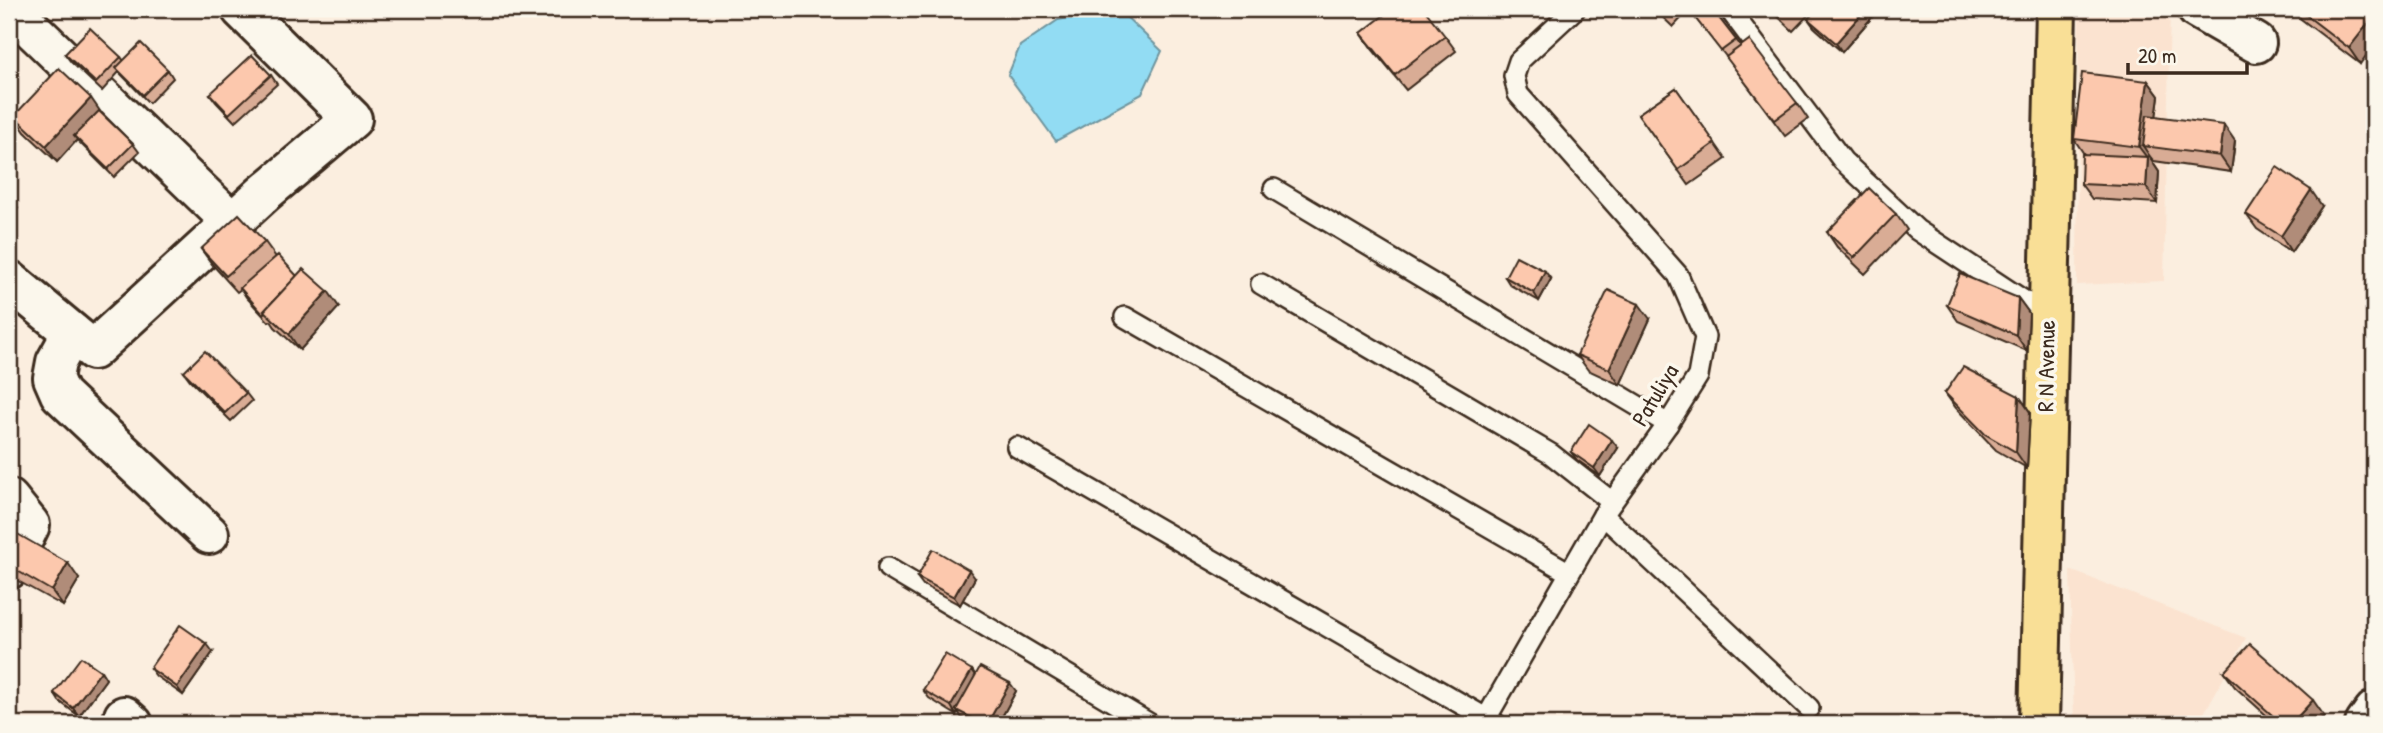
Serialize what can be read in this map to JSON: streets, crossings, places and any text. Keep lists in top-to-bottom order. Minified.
{"streets":{"main road":["R N Avenue"],"lane":["Patuliya"]},"scale_bar":"20 m"}
